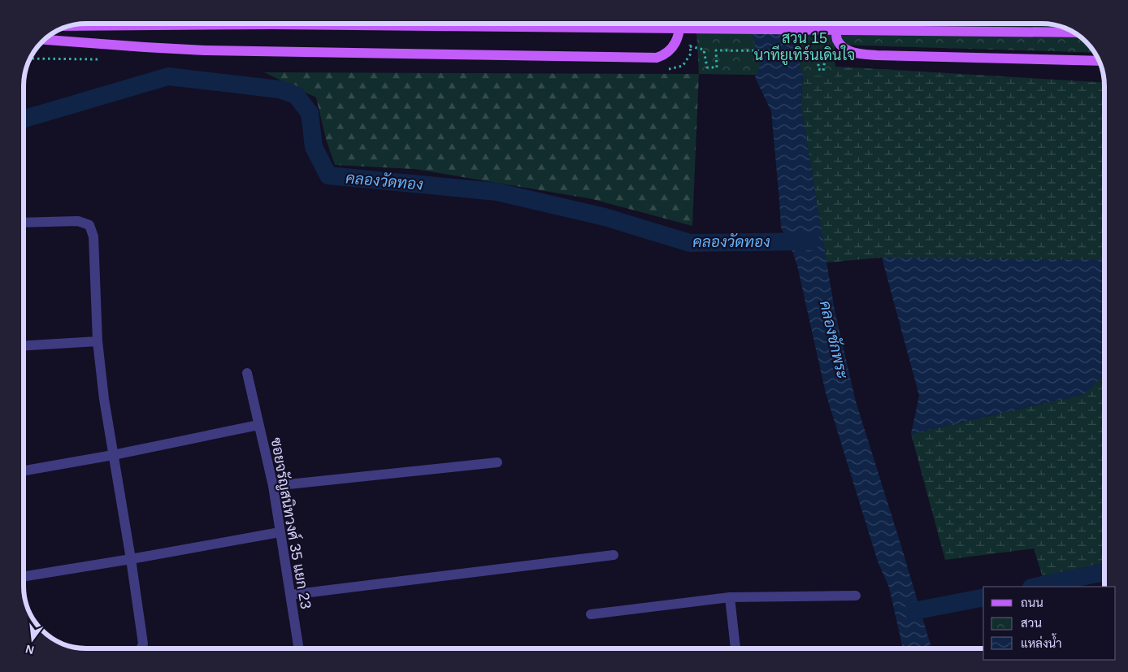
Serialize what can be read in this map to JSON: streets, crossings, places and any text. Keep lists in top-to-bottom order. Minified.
{"streets":{"street":["ซอยจรัญสนิทวงศ์ 35 แยก 23"]},"water":["คลองวัดทอง","คลองชักพระ"],"parks":["สวน 15 นาทียูเทิร์นเดินใจ"],"legend":["ถนน","สวน","แหล่งน้ำ"],"north":"bottom"}
